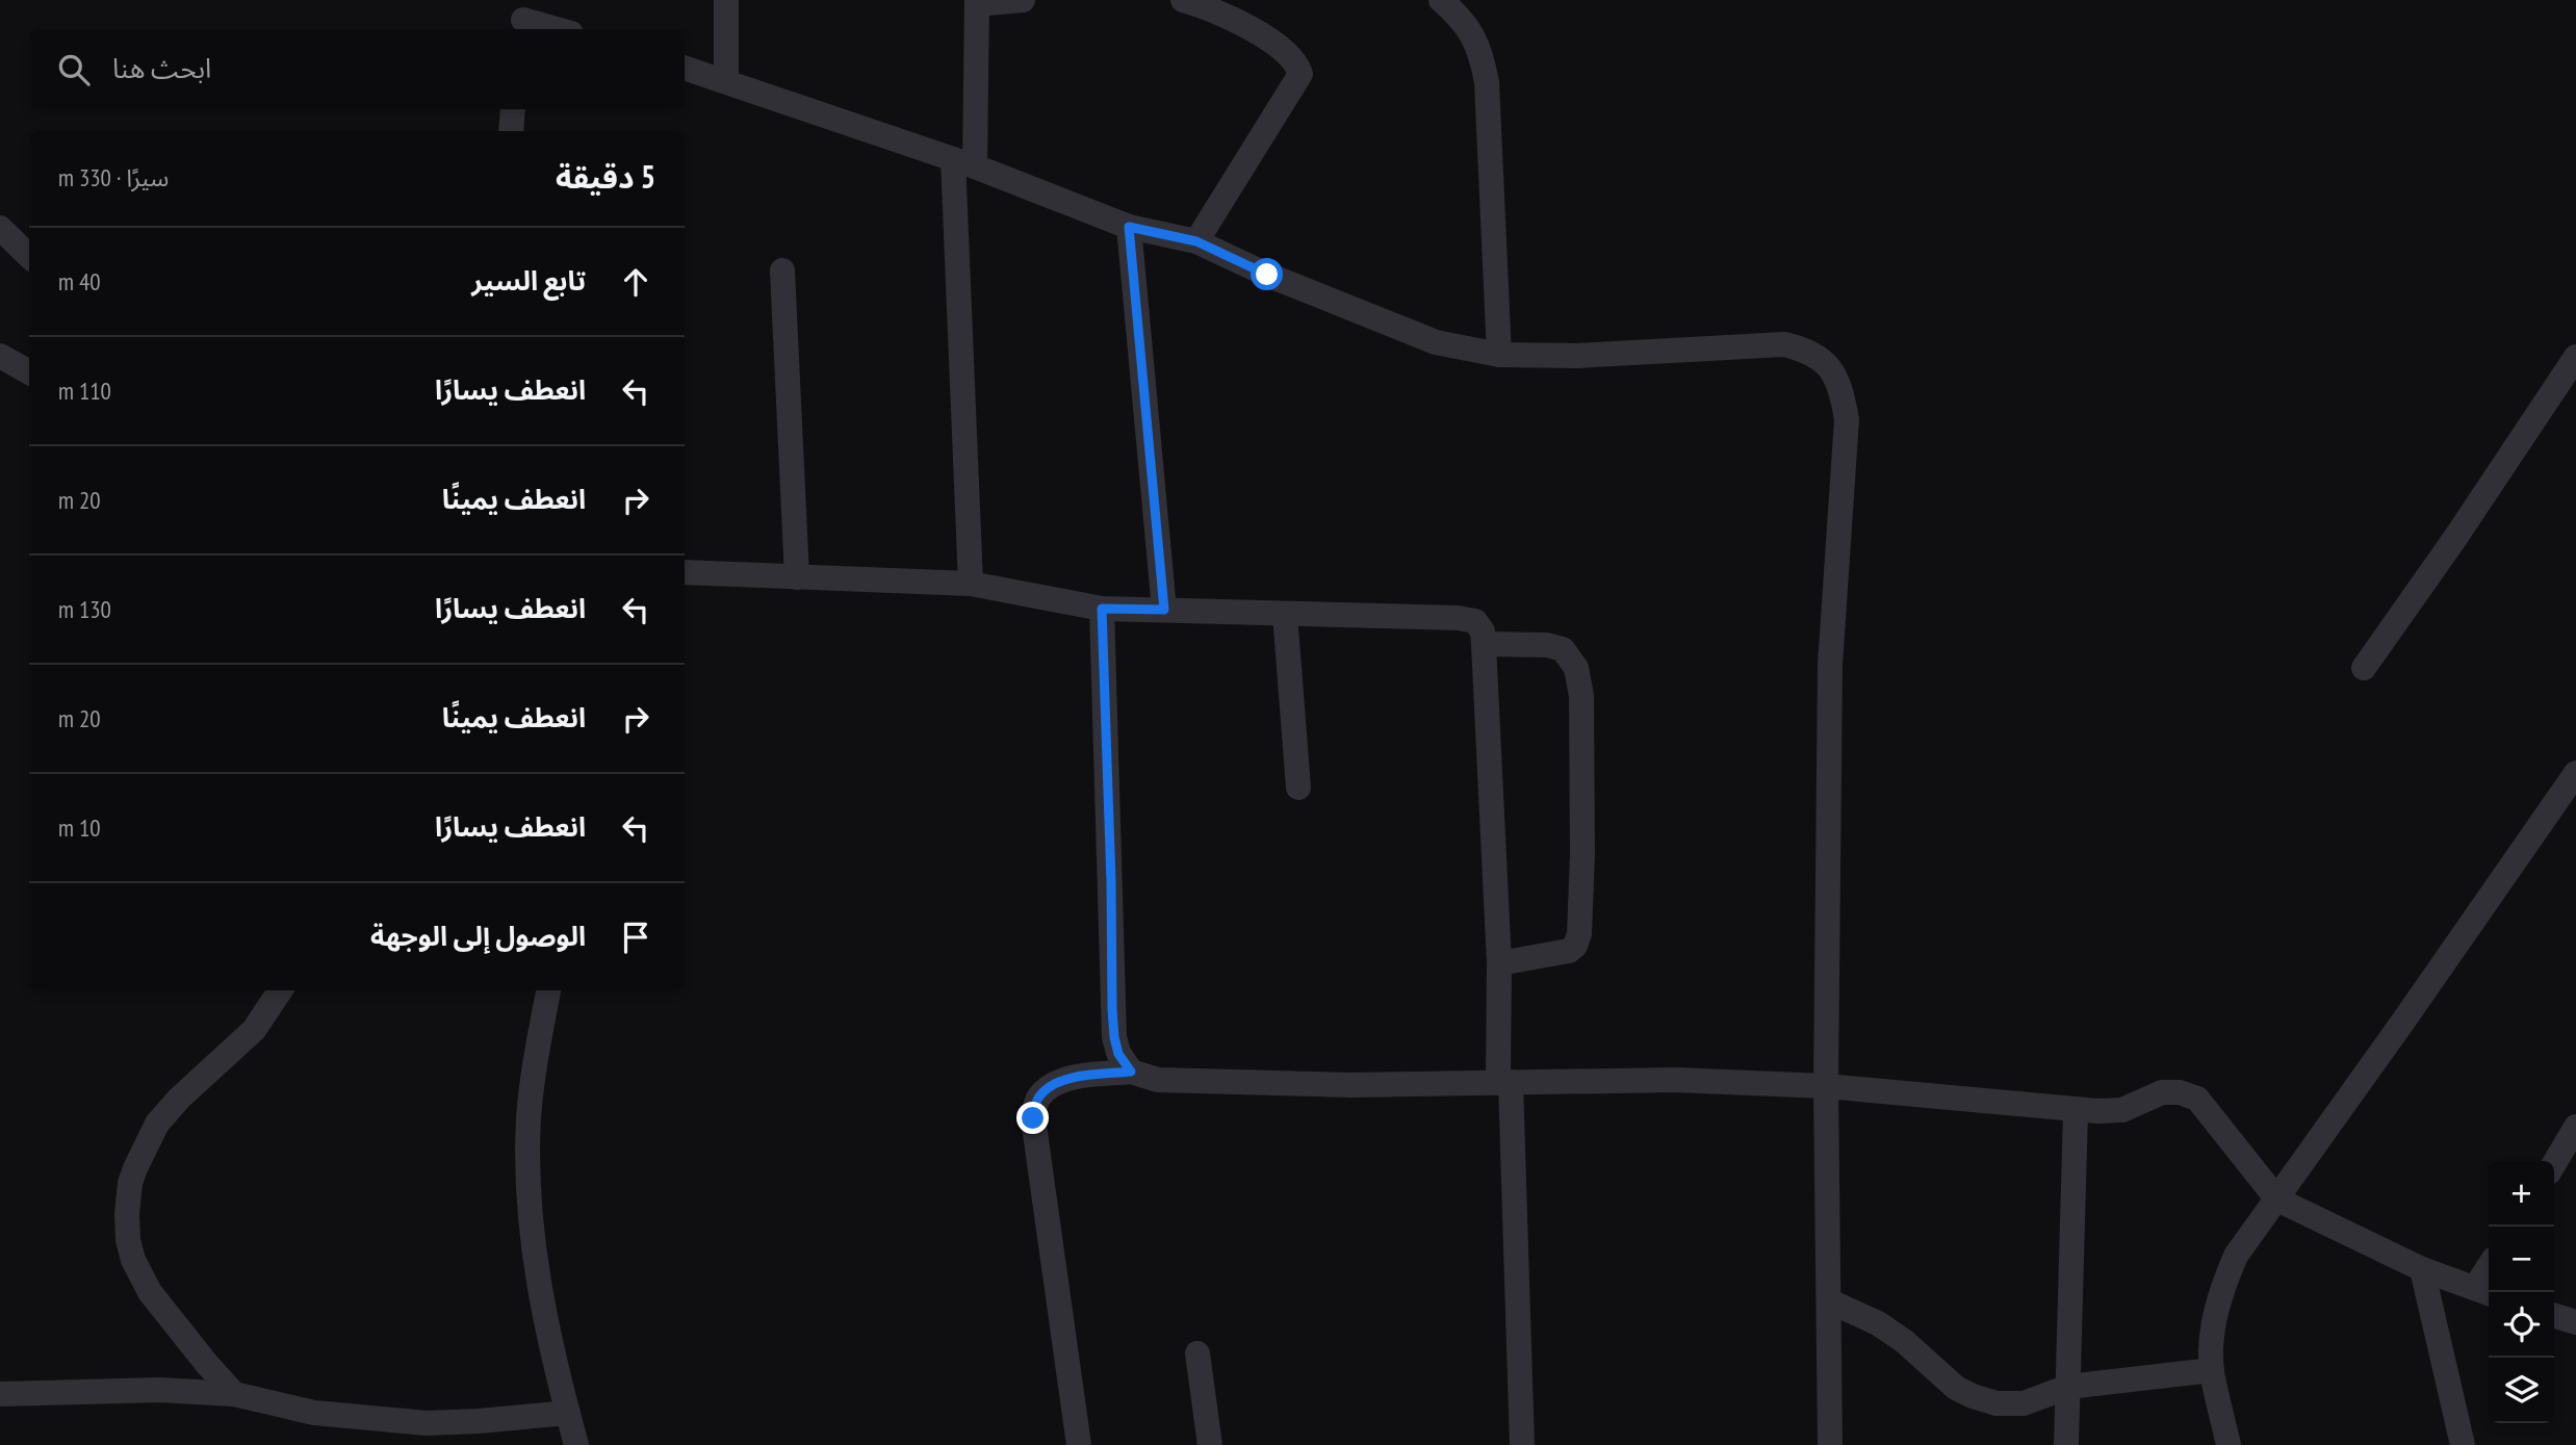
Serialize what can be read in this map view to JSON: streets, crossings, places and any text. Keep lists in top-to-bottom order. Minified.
{"page":{"search":"ابحث هنا","heading":["5 دقيقة","سيرًا · 330 m"],"list":[["تابع السير","40 m"],["انعطف يسارًا","110 m"],["انعطف يمينًا","20 m"],["انعطف يسارًا","130 m"],["انعطف يمينًا","20 m"],["انعطف يسارًا","10 m"],"الوصول إلى الوجهة"],"map_buttons":["+","−"]}}
